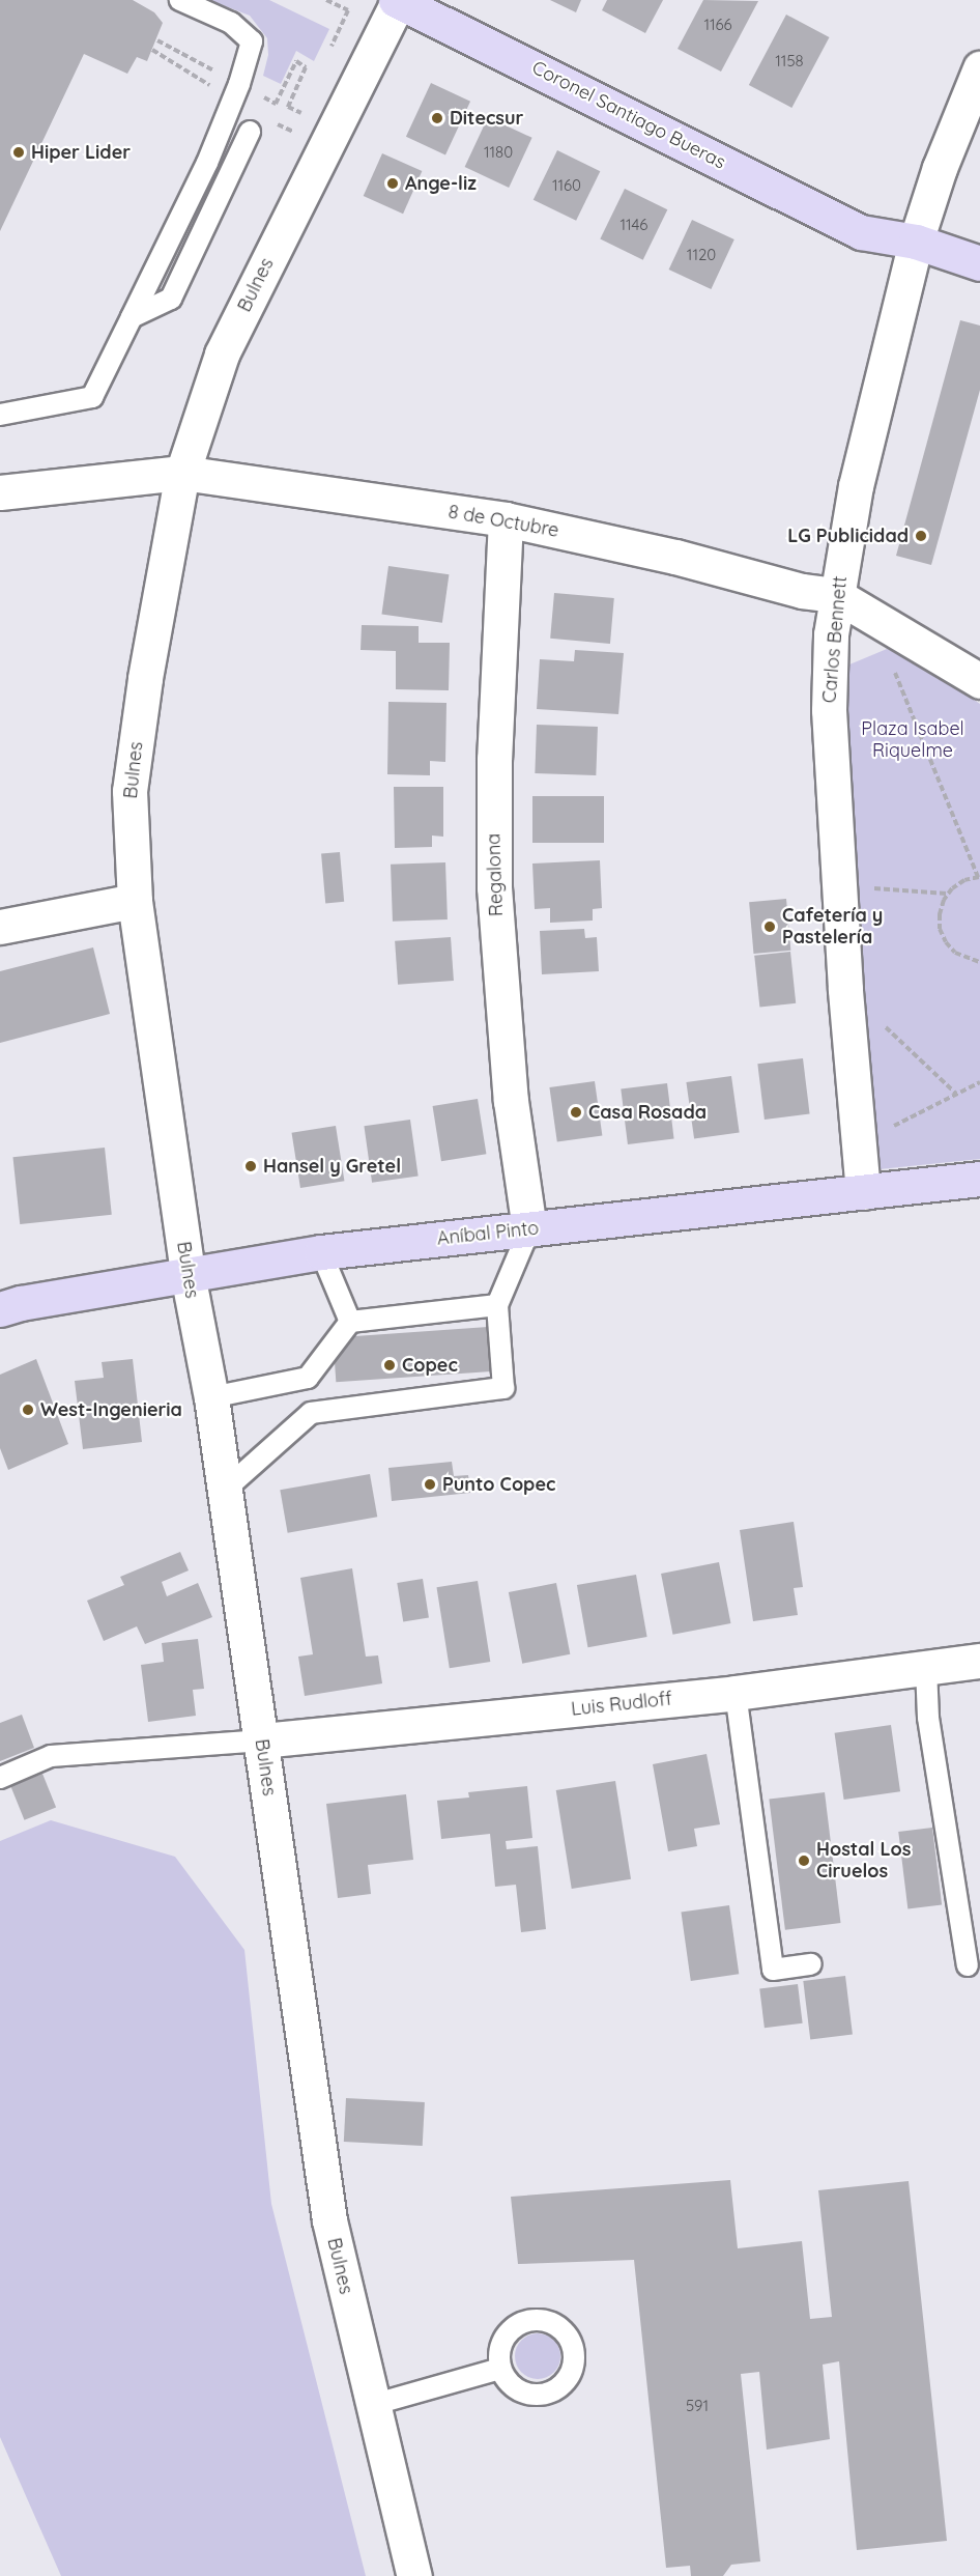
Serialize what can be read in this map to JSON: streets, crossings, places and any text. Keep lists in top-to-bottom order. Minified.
{"streets":{"main road":["Coronel Santiago Bueras","Aníbal Pinto"],"street":["Bulnes","8 de Octubre","Carlos Bennett","Regalona","Luis Rudloff"]},"crossings":[["Coronel Santiago Bueras","Bulnes"],["Bulnes","8 de Octubre"],["Bulnes","Aníbal Pinto"],["Bulnes","Luis Rudloff"],["8 de Octubre","Carlos Bennett"],["8 de Octubre","Regalona"],["Carlos Bennett","Aníbal Pinto"],["Regalona","Aníbal Pinto"]],"parks":["Plaza Isabel Riquelme"],"places":["Ditecsur","Hiper Lider","Ange-liz","LG Publicidad","Cafetería y Pastelería","Casa Rosada","Hansel y Gretel","Copec","West-Ingenieria","Punto Copec","Hostal Los Ciruelos"],"house_numbers":["1166","1158","1180","1160","1146","1120","591"]}
